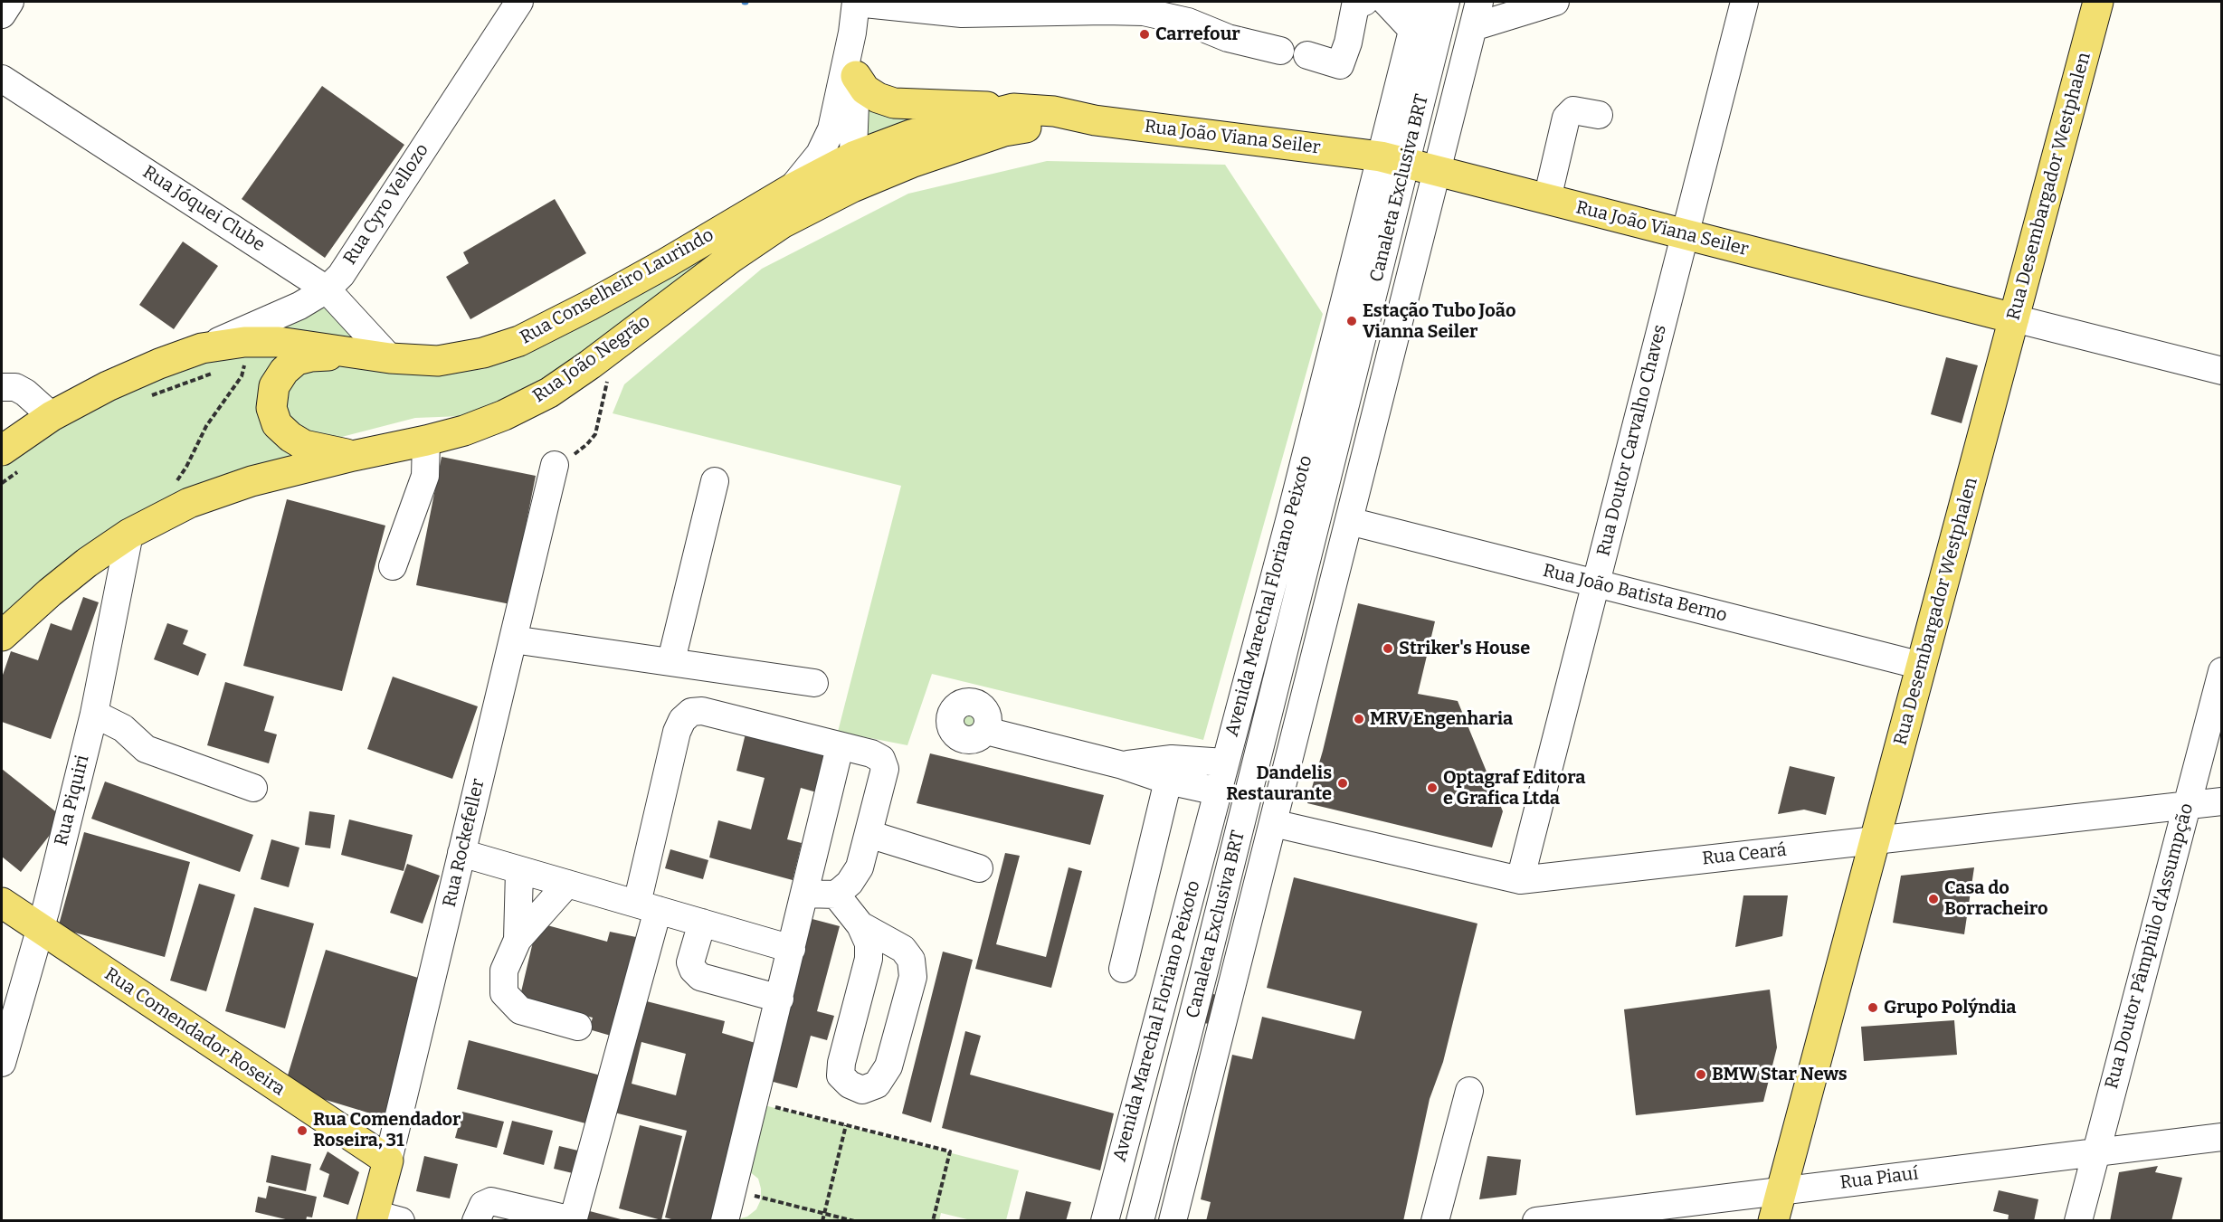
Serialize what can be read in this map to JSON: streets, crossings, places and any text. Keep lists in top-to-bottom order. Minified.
{"streets":{"main road":["Rua João Viana Seiler","Rua Desembargador Westphalen","Rua Conselheiro Laurindo","Rua João Negrão","Rua Rockefeller","Rua Comendador Roseira"],"street":["Canaleta Exclusiva BRT","Rua Cyro Vellozo","Rua Jóquei Clube","Rua Doutor Carvalho Chaves","Rua João Batista Berno","Avenida Marechal Floriano Peixoto","Rua Piquiri","Rua Ceará","Rua Doutor Pâmphilo d'Assumpção","Rua Piauí"]},"crossings":[["Rua João Viana Seiler","Rua Desembargador Westphalen"],["Rua João Viana Seiler","Canaleta Exclusiva BRT"],["Rua João Viana Seiler","Rua Conselheiro Laurindo"],["Rua João Viana Seiler","Rua João Negrão"],["Rua João Viana Seiler","Rua Doutor Carvalho Chaves"],["Rua João Viana Seiler","Avenida Marechal Floriano Peixoto"],["Rua Desembargador Westphalen","Rua João Batista Berno"],["Rua Desembargador Westphalen","Rua Ceará"],["Rua Desembargador Westphalen","Rua Piauí"],["Canaleta Exclusiva BRT","Avenida Marechal Floriano Peixoto"],["Rua Cyro Vellozo","Rua Jóquei Clube"],["Rua Cyro Vellozo","Rua Conselheiro Laurindo"],["Rua Jóquei Clube","Rua Conselheiro Laurindo"],["Rua João Negrão","Rua Piquiri"],["Rua Doutor Carvalho Chaves","Rua João Batista Berno"],["Rua Doutor Carvalho Chaves","Rua Ceará"],["Rua Piquiri","Rua Comendador Roseira"],["Rua Rockefeller","Rua Comendador Roseira"],["Rua Doutor Pâmphilo d'Assumpção","Rua Piauí"]],"places":["Carrefour","Estação Tubo João Vianna Seiler","Striker's House","MRV Engenharia","Dandelis Restaurante","Optagraf Editora e Grafica Ltda","Casa do Borracheiro","Grupo Polýndia","BMW Star News","Rua Comendador Roseira, 31"]}
